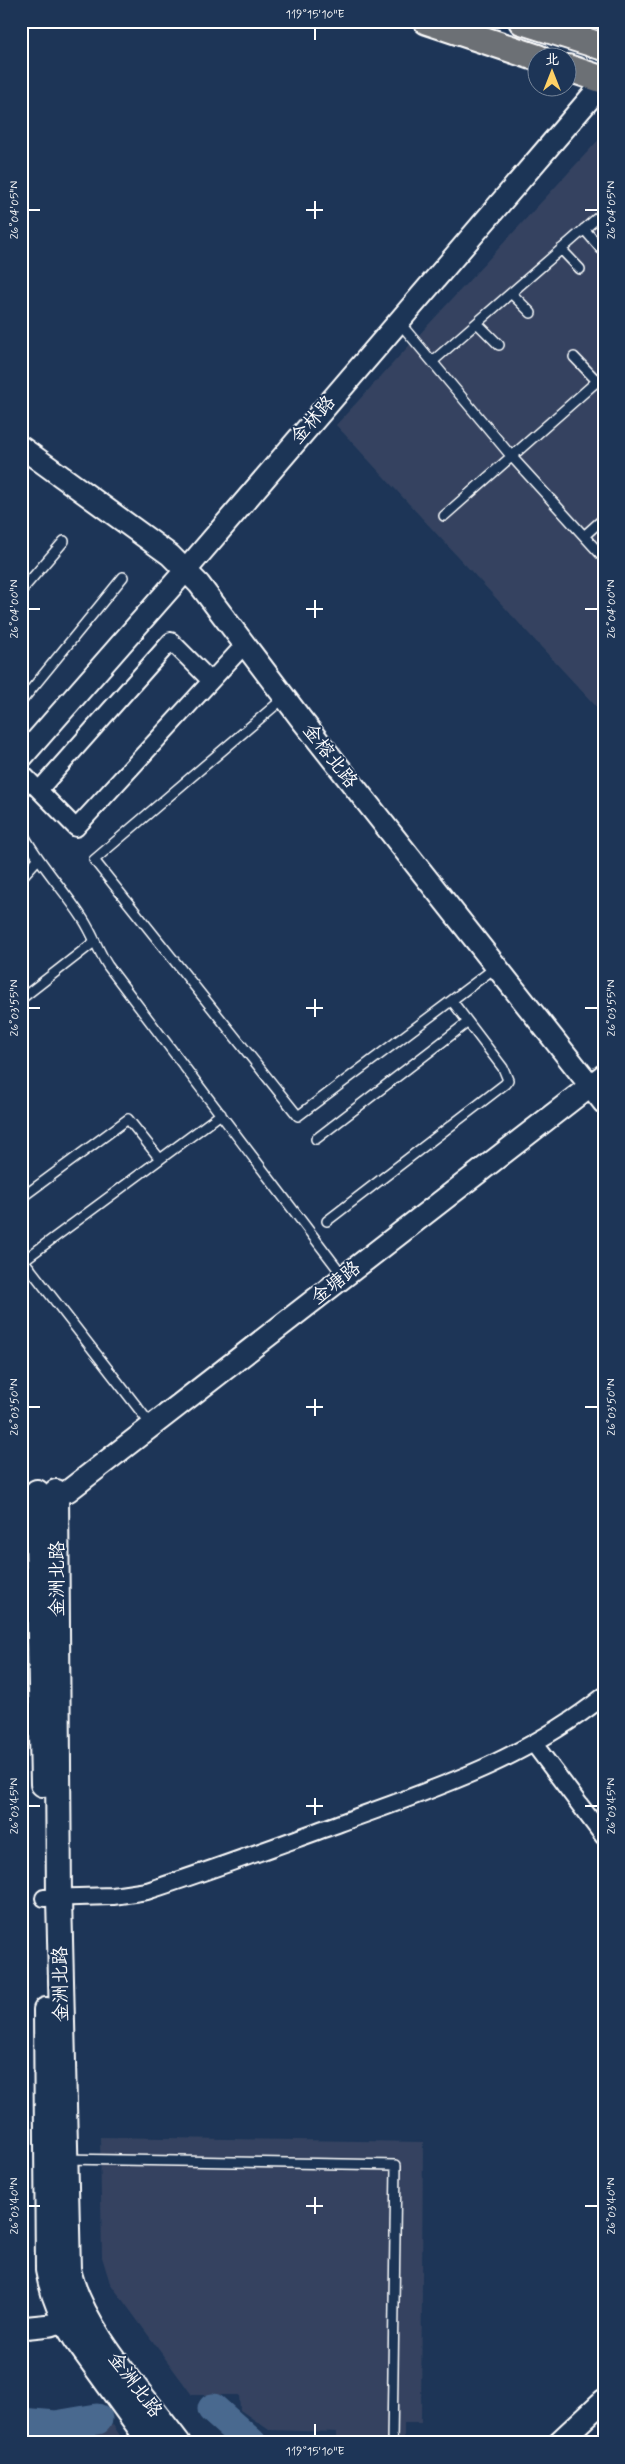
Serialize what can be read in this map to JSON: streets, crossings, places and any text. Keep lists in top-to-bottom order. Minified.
{"streets":{"main road":["金洲北路"],"street":["金林路","金榕北路","金塘路"]},"crossings":[["金林路","金榕北路"],["金榕北路","金塘路"],["金塘路","金洲北路"]],"north":"top","coordinates":["119°15'10\"E","26°04'05\"N","26°04'00\"N","26°03'55\"N","26°03'50\"N","26°03'45\"N","26°03'40\"N"]}
